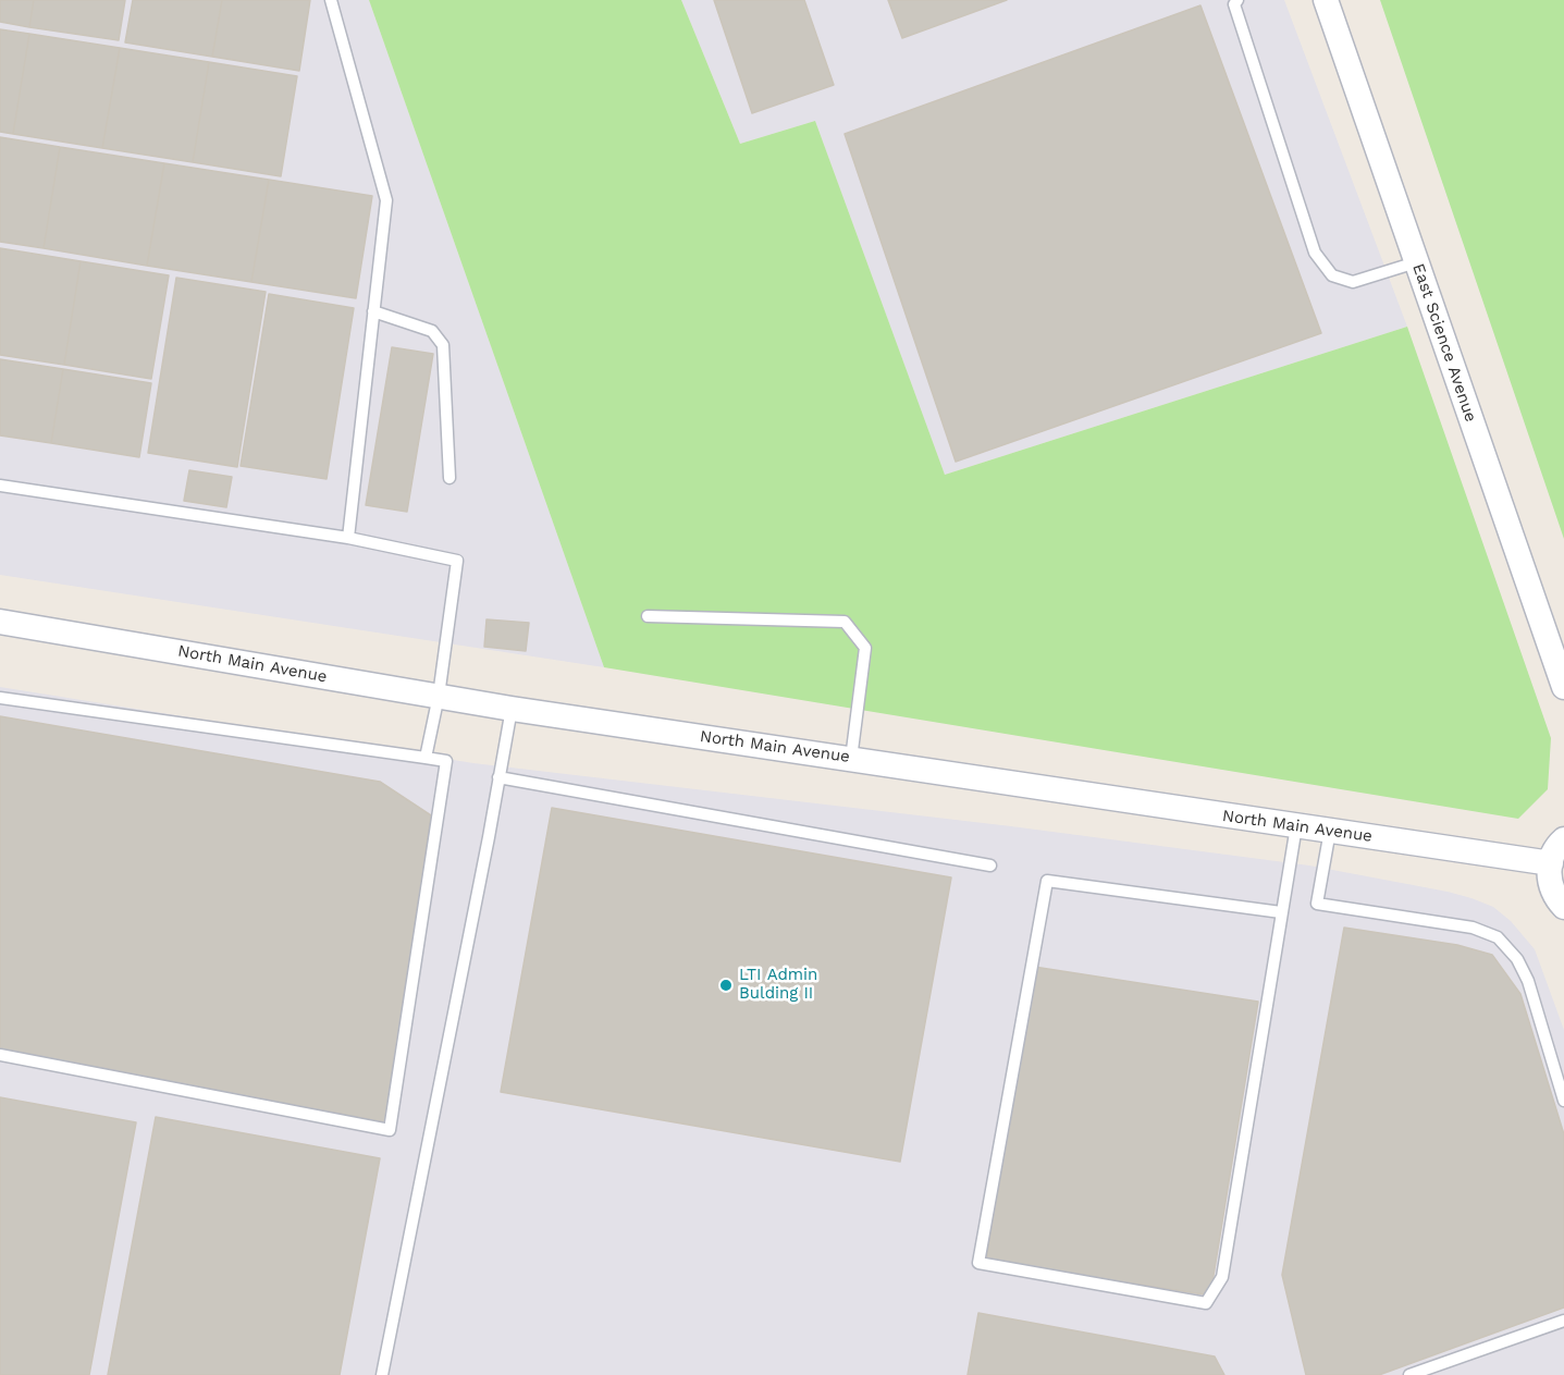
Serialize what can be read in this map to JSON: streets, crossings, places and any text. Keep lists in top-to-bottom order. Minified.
{"streets":{"street":["East Science Avenue","North Main Avenue"]},"places":["LTI Admin Bulding II"]}
